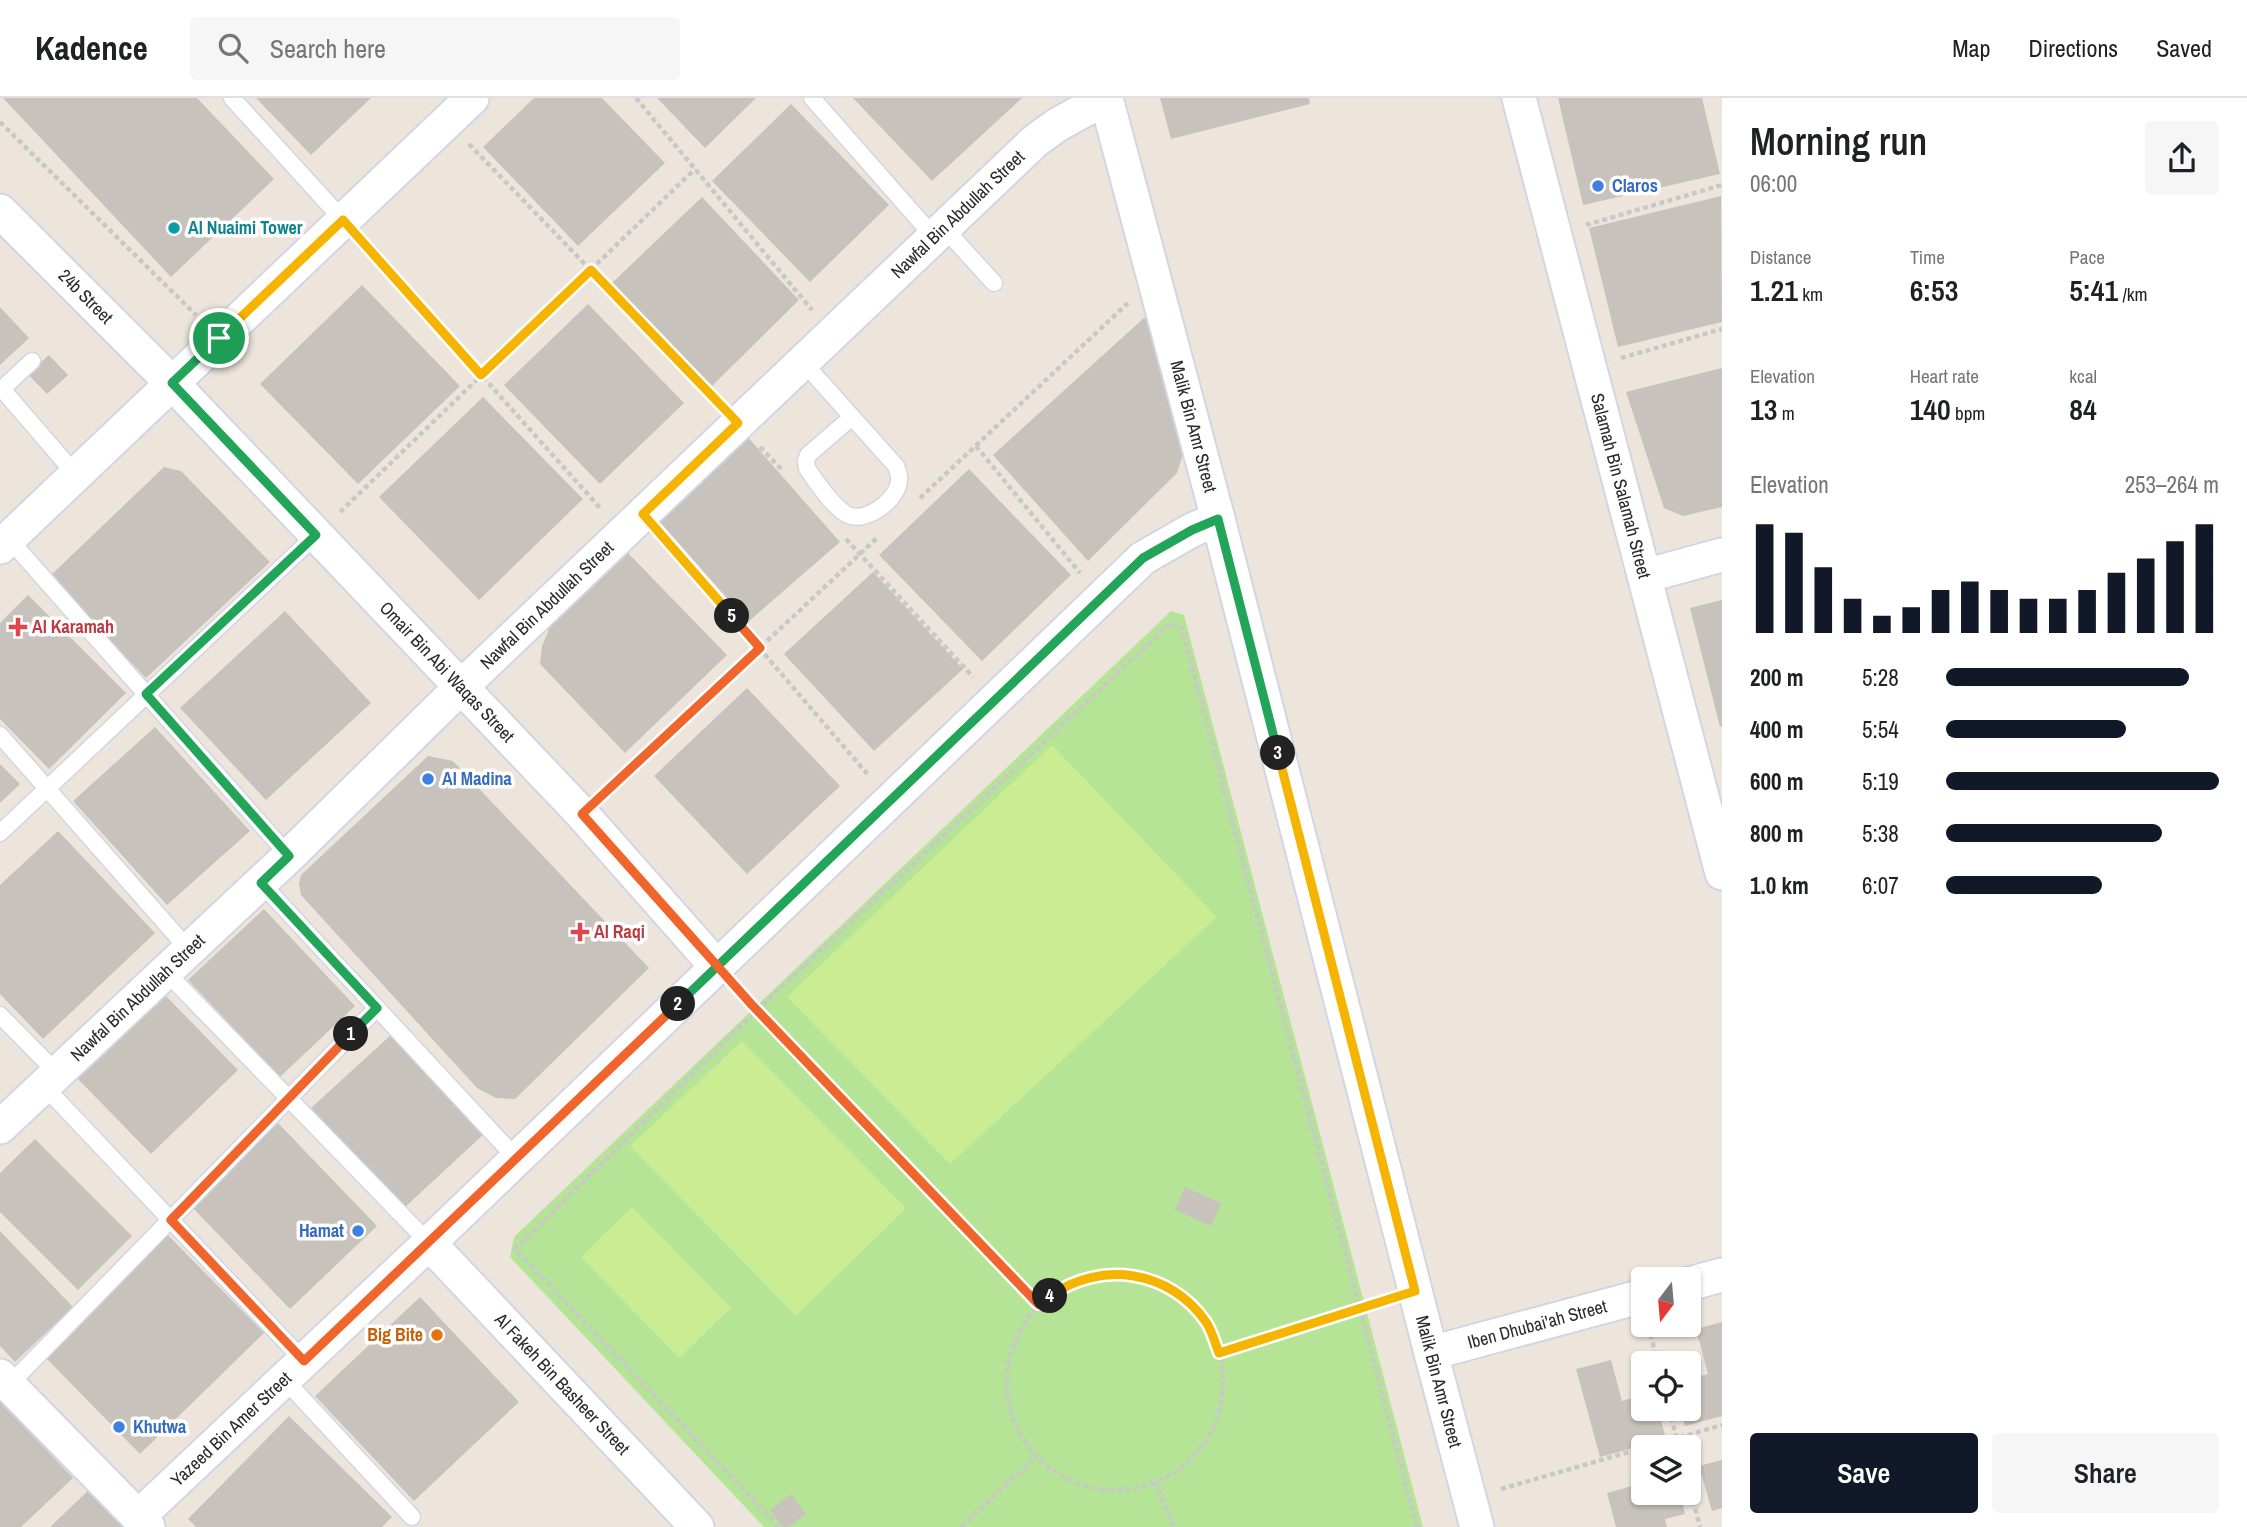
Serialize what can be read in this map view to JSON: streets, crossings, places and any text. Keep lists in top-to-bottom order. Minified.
{"streets":{"street":["Nawfal Bin Abdullah Street","24b Street","Malik Bin Amr Street","Salamah Bin Salamah Street","Omair Bin Abi Waqas Street","Iben Dhubai'ah Street","Al Fakeh Bin Basheer Street","Yazeed Bin Amer Street"]},"crossings":[["Nawfal Bin Abdullah Street","Malik Bin Amr Street"],["Nawfal Bin Abdullah Street","Omair Bin Abi Waqas Street"],["24b Street","Omair Bin Abi Waqas Street"],["Malik Bin Amr Street","Iben Dhubai'ah Street"],["Malik Bin Amr Street","Yazeed Bin Amer Street"],["Omair Bin Abi Waqas Street","Yazeed Bin Amer Street"],["Al Fakeh Bin Basheer Street","Yazeed Bin Amer Street"]],"places":{"other":["Claros","Al Nuaimi Tower","Al Madina","Hamat","Big Bite","Khutwa"],"health":["Al Karamah","Al Raqi"]},"north":"bottom","page":{"header":"Kadence","search":"Search here","nav":["Map","Directions","Saved"],"heading":["Morning run","06:00"],"stats":[["Distance","1.21 km"],["Time","6:53"],["Pace","5:41 /km"],["Elevation","13 m"],["Heart rate","140 bpm"],["kcal","84"]],"chart":["Elevation","253–264 m"],"pins":["5","3","2","1","4"],"list":[{"name":"200 m","note":"5:28"},{"name":"400 m","note":"5:54"},{"name":"600 m","note":"5:19"},{"name":"800 m","note":"5:38"},{"name":"1.0 km","note":"6:07"}],"buttons":["Save","Share"]}}
